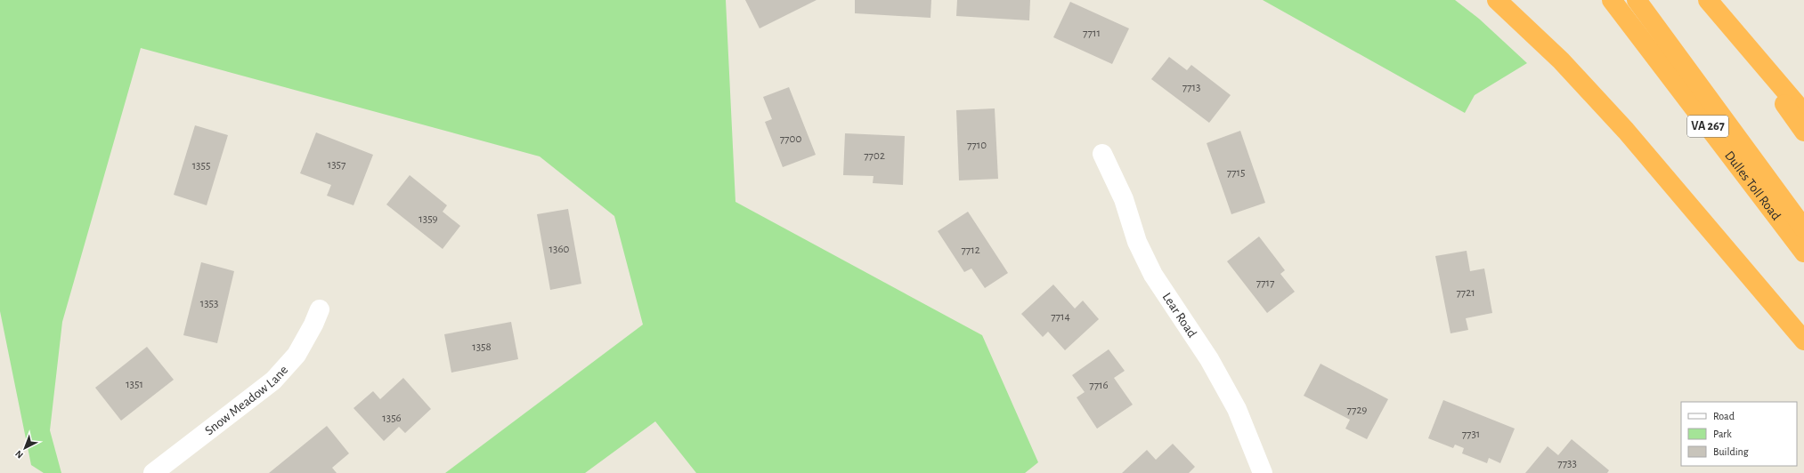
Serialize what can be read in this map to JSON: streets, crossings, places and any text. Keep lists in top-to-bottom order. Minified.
{"streets":{"highway":["VA 267","Dulles Toll Road"],"street":["Lear Road","Snow Meadow Lane"]},"house_numbers":["7711","7713","7700","7710","7702","1357","1355","7715","1359","1360","7712","7717","7721","1353","7714","1358","1351","7716","7729","1356","7731","7733"],"legend":["Road","Park","Building"],"north":"bottom left"}
